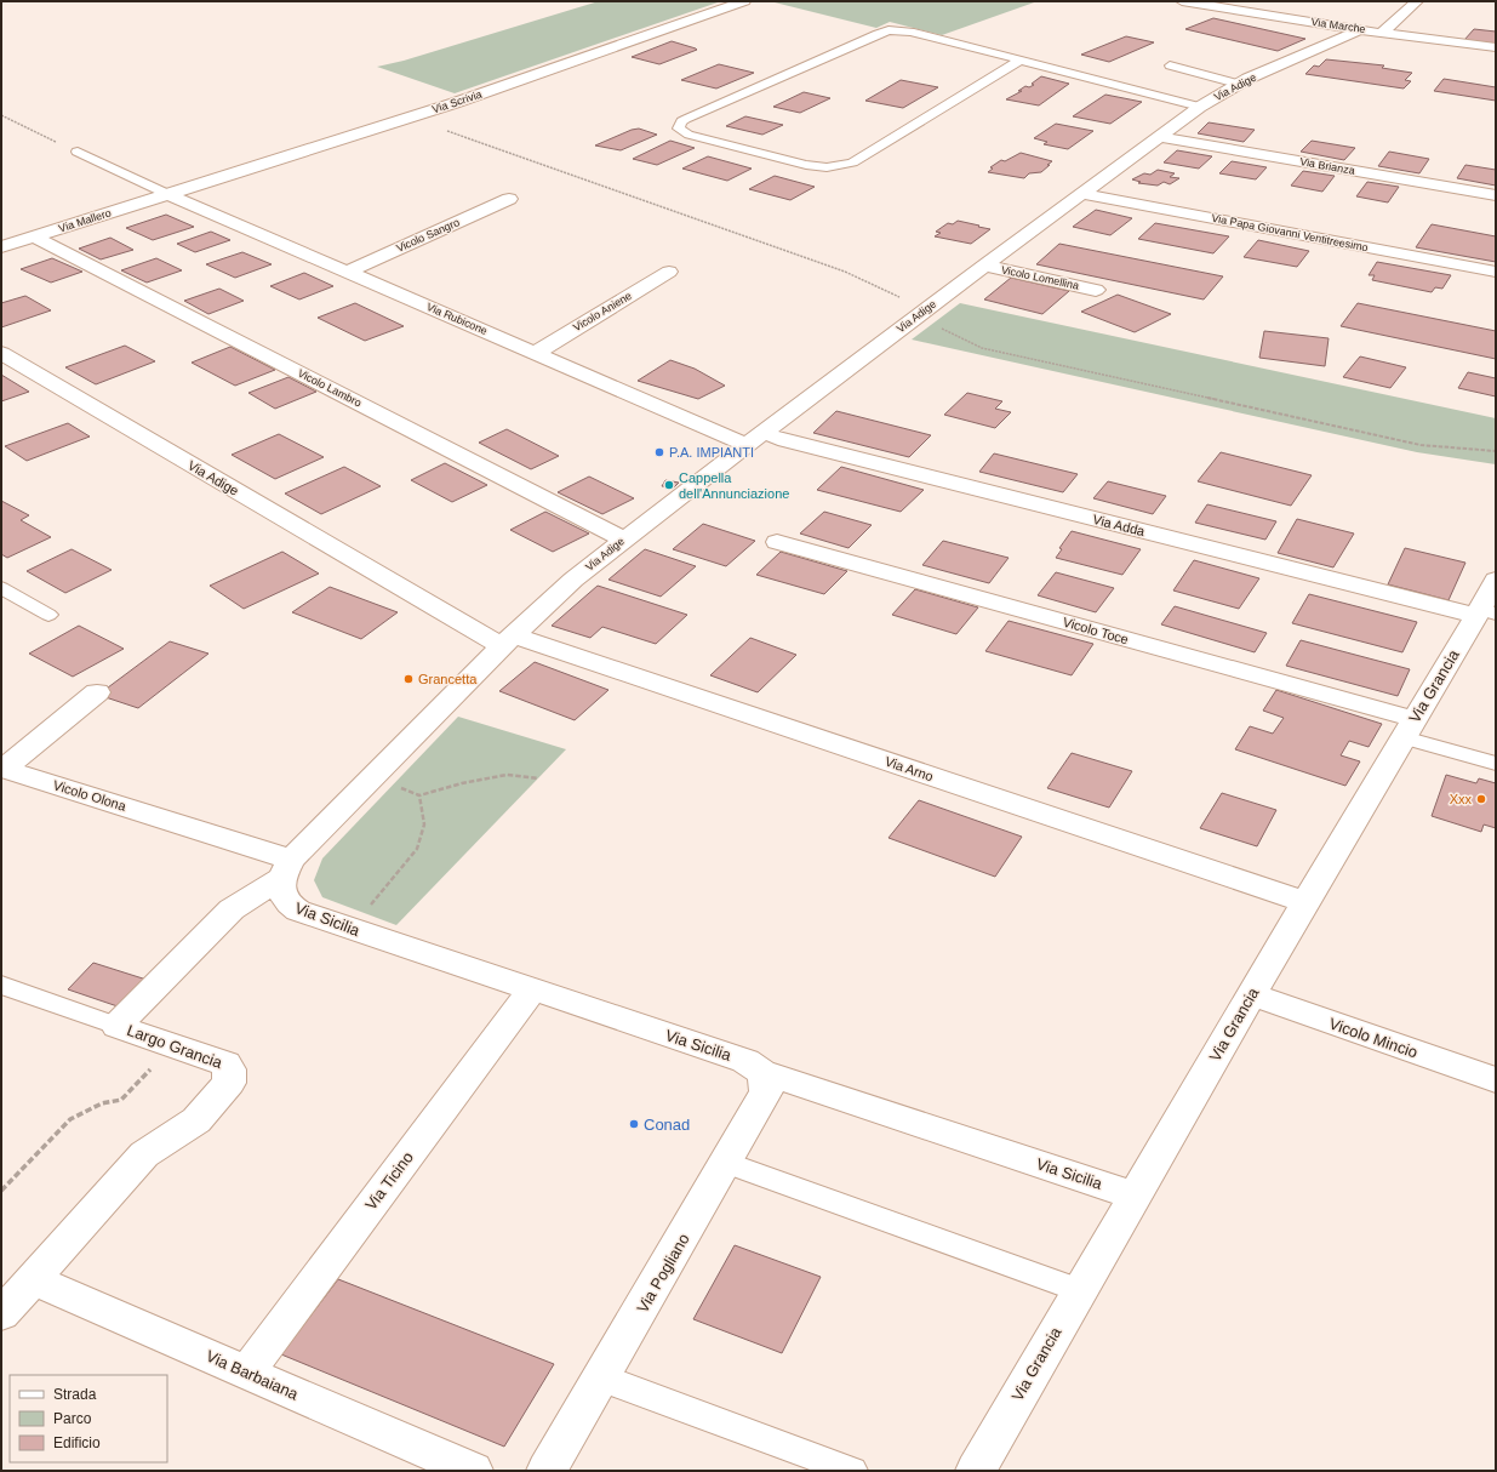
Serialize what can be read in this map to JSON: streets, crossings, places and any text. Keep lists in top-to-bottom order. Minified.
{"streets":{"street":["Via Marche","Via Adige","Via Scrivia","Via Brianza","Via Mallero","Via Papa Giovanni Ventitreesimo","Vicolo Sangro","Vicolo Lomellina","Vicolo Aniene","Via Rubicone","Vicolo Lambro","Via Adda","Vicolo Toce","Via Grancia","Via Arno","Vicolo Olona","Via Sicilia","Vicolo Mincio","Largo Grancia","Via Ticino","Via Pogliano","Via Barbaiana"]},"crossings":[["Via Marche","Via Adige"],["Via Adige","Via Brianza"],["Via Adige","Via Papa Giovanni Ventitreesimo"],["Via Adige","Vicolo Lomellina"],["Via Adige","Via Rubicone"],["Via Adige","Vicolo Lambro"],["Via Adige","Via Adda"],["Via Adige","Via Arno"],["Via Adige","Vicolo Olona"],["Via Adige","Via Sicilia"],["Via Adige","Largo Grancia"],["Via Scrivia","Via Mallero"],["Via Scrivia","Via Rubicone"],["Via Mallero","Via Rubicone"],["Via Mallero","Vicolo Lambro"],["Vicolo Sangro","Via Rubicone"],["Vicolo Aniene","Via Rubicone"],["Via Rubicone","Via Adda"],["Via Adda","Via Grancia"],["Vicolo Toce","Via Grancia"],["Via Grancia","Via Arno"],["Via Grancia","Via Sicilia"],["Via Grancia","Vicolo Mincio"],["Vicolo Olona","Via Sicilia"],["Vicolo Olona","Largo Grancia"],["Via Sicilia","Largo Grancia"],["Via Sicilia","Via Ticino"],["Via Sicilia","Via Pogliano"],["Largo Grancia","Via Barbaiana"],["Via Ticino","Via Barbaiana"]],"places":["P.A. IMPIANTI","Cappella dell'Annunciazione","Grancetta","Xxx","Conad"],"legend":["Strada","Parco","Edificio"]}
